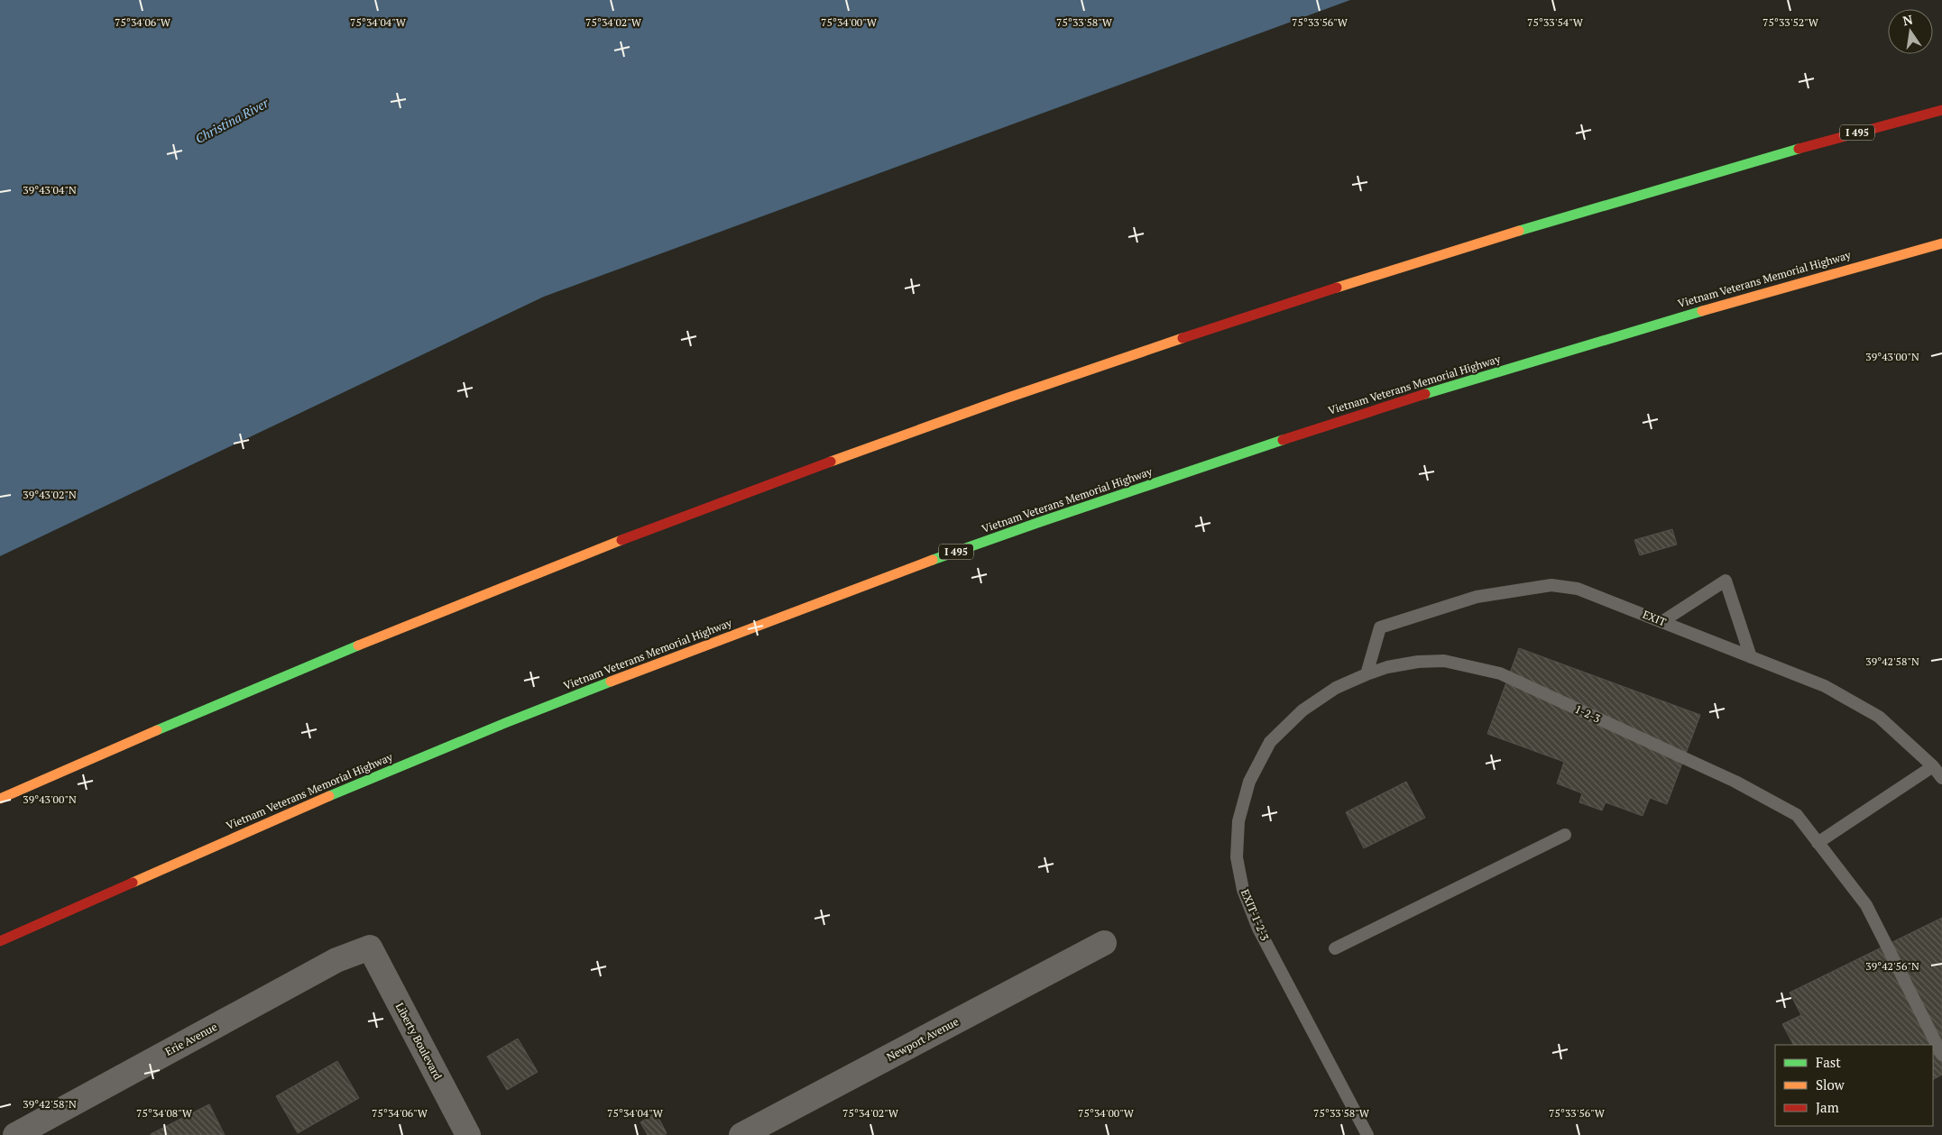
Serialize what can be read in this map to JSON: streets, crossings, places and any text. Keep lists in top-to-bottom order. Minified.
{"streets":{"highway":["I 495","Vietnam Veterans Memorial Highway"],"street":["Erie Avenue","Newport Avenue","Liberty Boulevard"],"lane":["EXIT","1-2-3","EXIT-1-2-3"]},"crossings":[["EXIT","1-2-3"],["EXIT","EXIT-1-2-3"],["1-2-3","EXIT-1-2-3"],["Erie Avenue","Liberty Boulevard"]],"water":["Christina River"],"legend":["Fast","Slow","Jam"],"north":"top","coordinates":["75°34'06\"W","75°34'04\"W","75°34'02\"W","75°34'00\"W","75°33'58\"W","75°33'56\"W","75°33'54\"W","75°33'52\"W","39°43'04\"N","39°43'00\"N","39°43'02\"N","39°42'58\"N","39°42'56\"N","75°34'08\"W"]}
